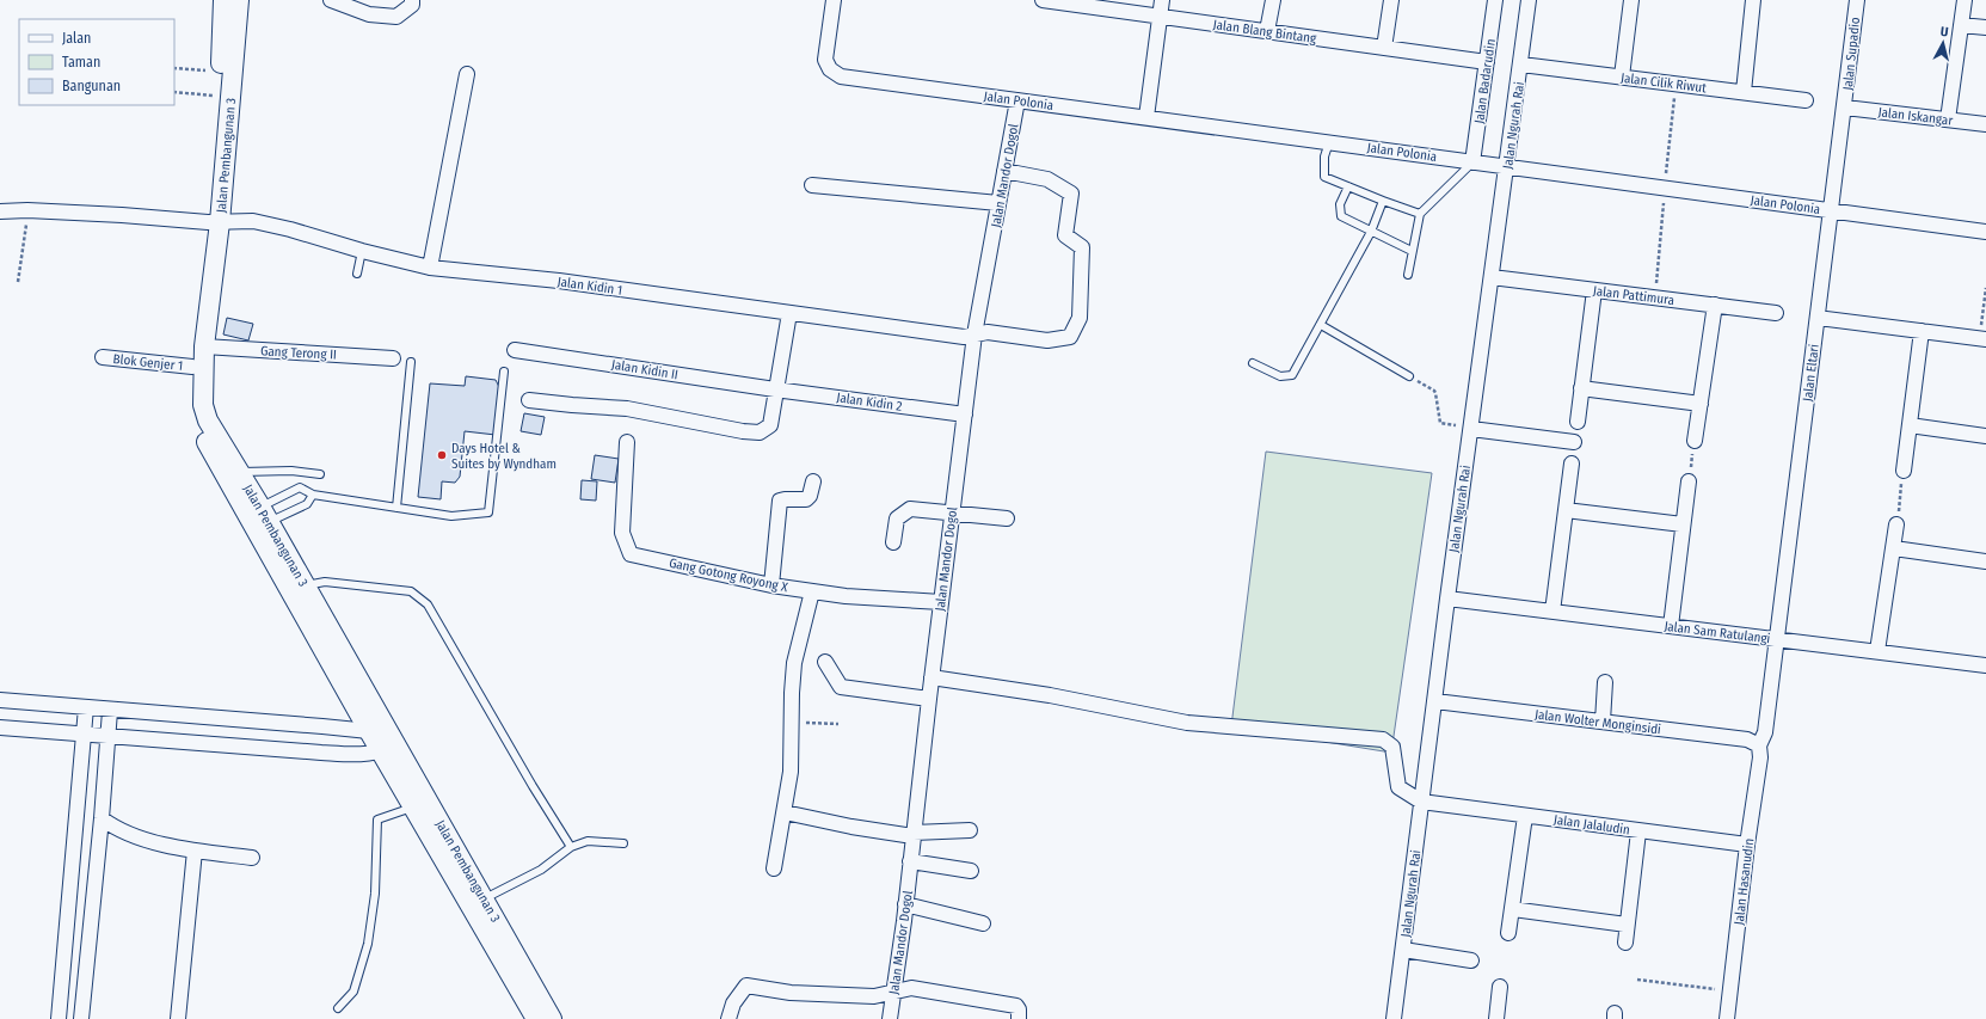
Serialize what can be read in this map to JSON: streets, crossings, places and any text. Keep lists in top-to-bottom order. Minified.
{"streets":{"street":["Jalan Blang Bintang","Jalan Supadio","Jalan Badarudin","Jalan Cilik Riwut","Jalan Polonia","Jalan Iskangar","Jalan Ngurah Rai","Jalan Pembangunan 3","Jalan Mandor Dogol","Jalan Kidin 1","Jalan Pattimura","Gang Terong II","Blok Genjer 1","Jalan Kidin II","Jalan Eltari","Jalan Kidin 2","Gang Gotong Royong X","Jalan Sam Ratulangi","Jalan Wolter Monginsidi","Jalan Jalaludin","Jalan Hasanudin"]},"crossings":[["Jalan Blang Bintang","Jalan Badarudin"],["Jalan Supadio","Jalan Iskangar"],["Jalan Supadio","Jalan Eltari"],["Jalan Badarudin","Jalan Polonia"],["Jalan Cilik Riwut","Jalan Ngurah Rai"],["Jalan Polonia","Jalan Ngurah Rai"],["Jalan Polonia","Jalan Mandor Dogol"],["Jalan Polonia","Jalan Eltari"],["Jalan Iskangar","Jalan Eltari"],["Jalan Ngurah Rai","Jalan Pattimura"],["Jalan Ngurah Rai","Jalan Sam Ratulangi"],["Jalan Ngurah Rai","Jalan Wolter Monginsidi"],["Jalan Ngurah Rai","Jalan Jalaludin"],["Jalan Pembangunan 3","Jalan Kidin 1"],["Jalan Pembangunan 3","Gang Terong II"],["Jalan Pembangunan 3","Blok Genjer 1"],["Jalan Mandor Dogol","Jalan Kidin 1"],["Jalan Mandor Dogol","Jalan Kidin 2"],["Jalan Mandor Dogol","Gang Gotong Royong X"],["Jalan Kidin II","Jalan Kidin 2"],["Jalan Eltari","Jalan Sam Ratulangi"],["Jalan Eltari","Jalan Wolter Monginsidi"],["Jalan Eltari","Jalan Hasanudin"],["Jalan Wolter Monginsidi","Jalan Hasanudin"],["Jalan Jalaludin","Jalan Hasanudin"]],"places":["Days Hotel & Suites by Wyndham"],"legend":["Jalan","Taman","Bangunan"],"north":"top"}
